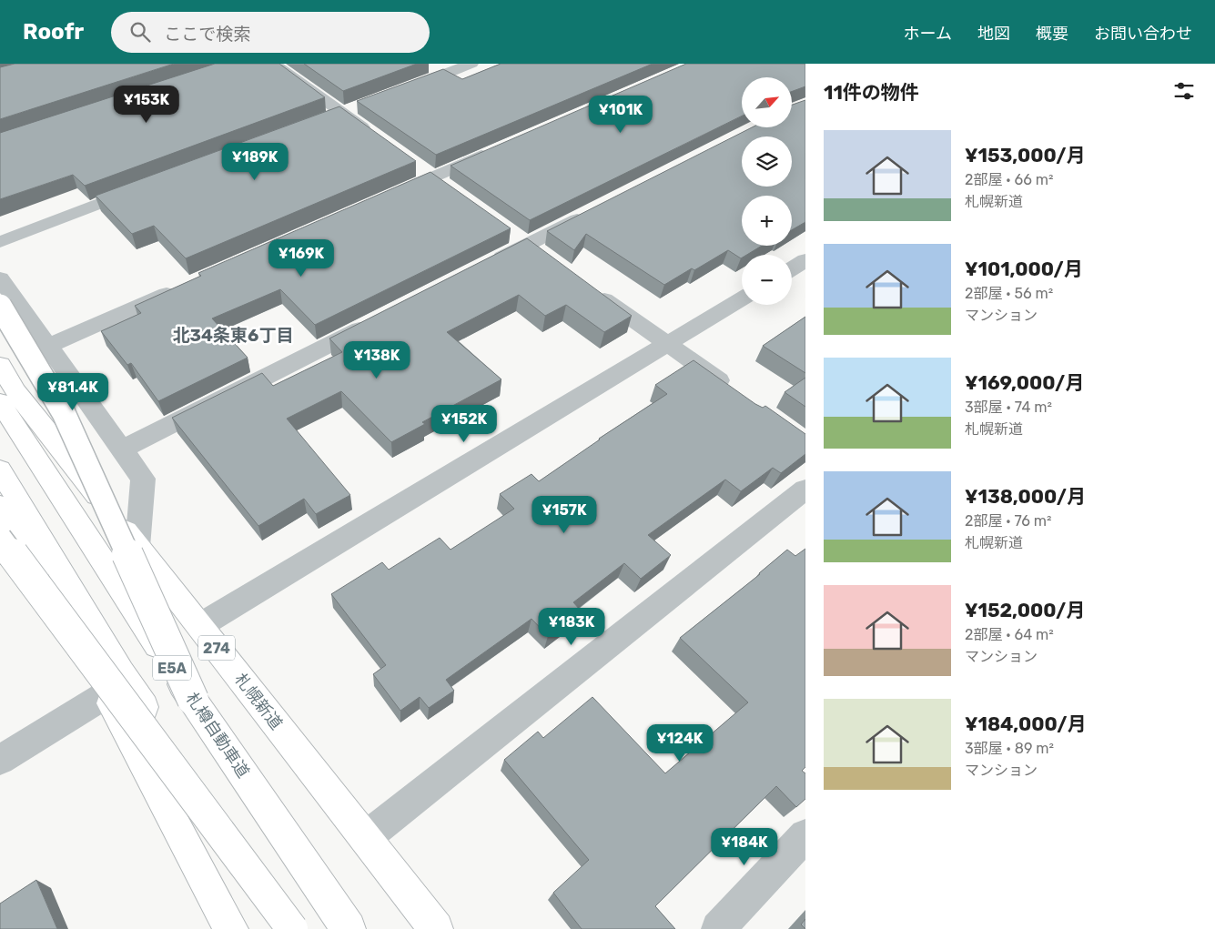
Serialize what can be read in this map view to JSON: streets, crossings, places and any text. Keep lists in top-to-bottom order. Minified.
{"streets":{"highway":["274","E5A","札幌新道","札樽自動車道"]},"districts":["北34条東6丁目"],"north":"top right","page":{"header":"Roofr","search":"ここで検索","nav":["ホーム","地図","概要","お問い合わせ"],"heading":"11件の物件","map_buttons":["+","−"],"price":["¥153K","¥101K","¥189K","¥169K","¥138K","¥81.4K","¥152K","¥157K","¥183K","¥124K","¥184K"],"list":[{"name":"¥153,000/月","note":"2部屋 · 66 m² · 札幌新道"},{"name":"¥101,000/月","note":"2部屋 · 56 m² · マンション"},{"name":"¥169,000/月","note":"3部屋 · 74 m² · 札幌新道"},{"name":"¥138,000/月","note":"2部屋 · 76 m² · 札幌新道"},{"name":"¥152,000/月","note":"2部屋 · 64 m² · マンション"},{"name":"¥184,000/月","note":"3部屋 · 89 m² · マンション"}]}}
